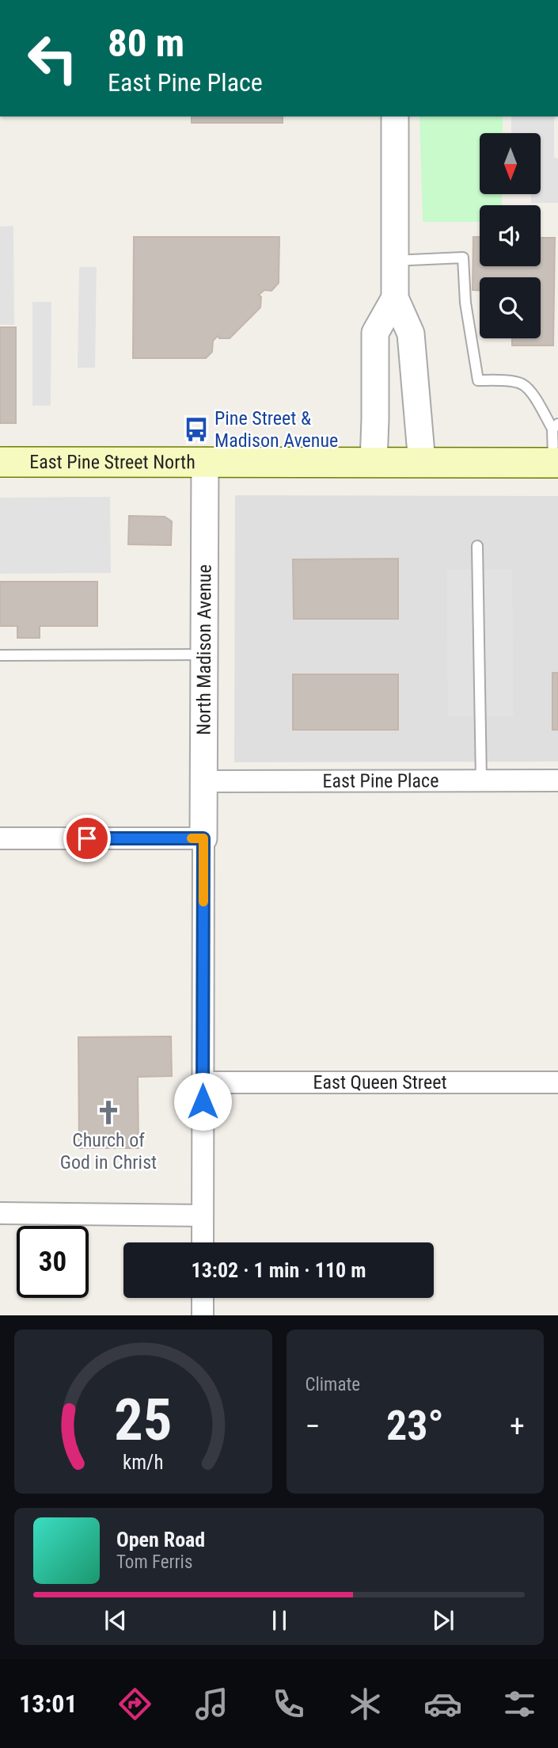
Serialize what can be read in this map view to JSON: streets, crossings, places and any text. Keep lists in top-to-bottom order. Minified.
{"streets":{"main road":["East Pine Street North"],"street":["North Madison Avenue","East Pine Place","East Queen Street"]},"crossings":[["East Pine Street North","North Madison Avenue"],["North Madison Avenue","East Pine Place"]],"places":{"bus stop":["Pine Street & Madison Avenue"],"church":["Church of God in Christ"]},"north":"bottom","page":{"turn":["80 m","East Pine Place"],"limit":"30","trip":"13:02 · 1 min · 110 m","tile":"Climate","heat":["−","23°","+"],"song":["Open Road","Tom Ferris"],"tabs":"13:01","gauge":["25","km/h"]}}
